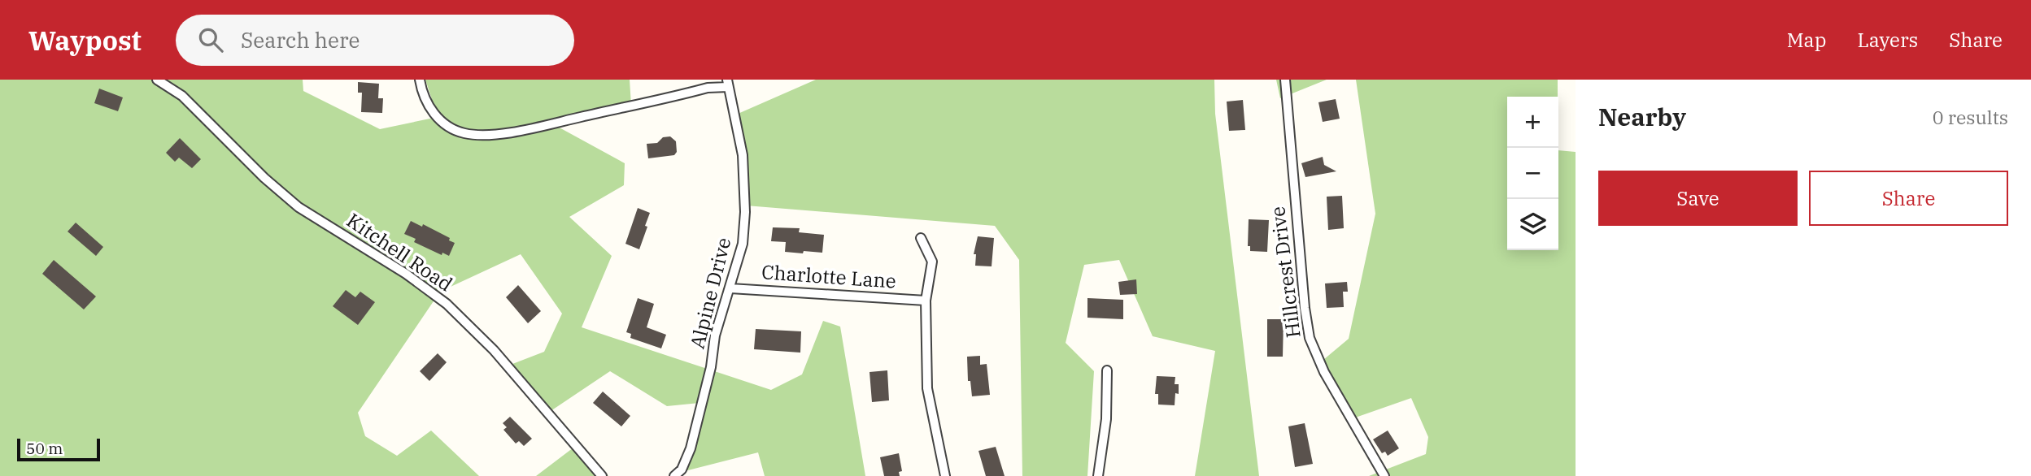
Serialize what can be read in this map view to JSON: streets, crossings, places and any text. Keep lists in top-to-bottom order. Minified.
{"streets":{"street":["Kitchell Road","Hillcrest Drive","Charlotte Lane","Alpine Drive"]},"crossings":[["Charlotte Lane","Alpine Drive"]],"scale_bar":"50 m","page":{"header":"Waypost","search":"Search here","nav":["Map","Layers","Share"],"heading":["Nearby","0 results"],"map_buttons":["+","−"],"buttons":["Save","Share"],"scale":"50 m"}}
